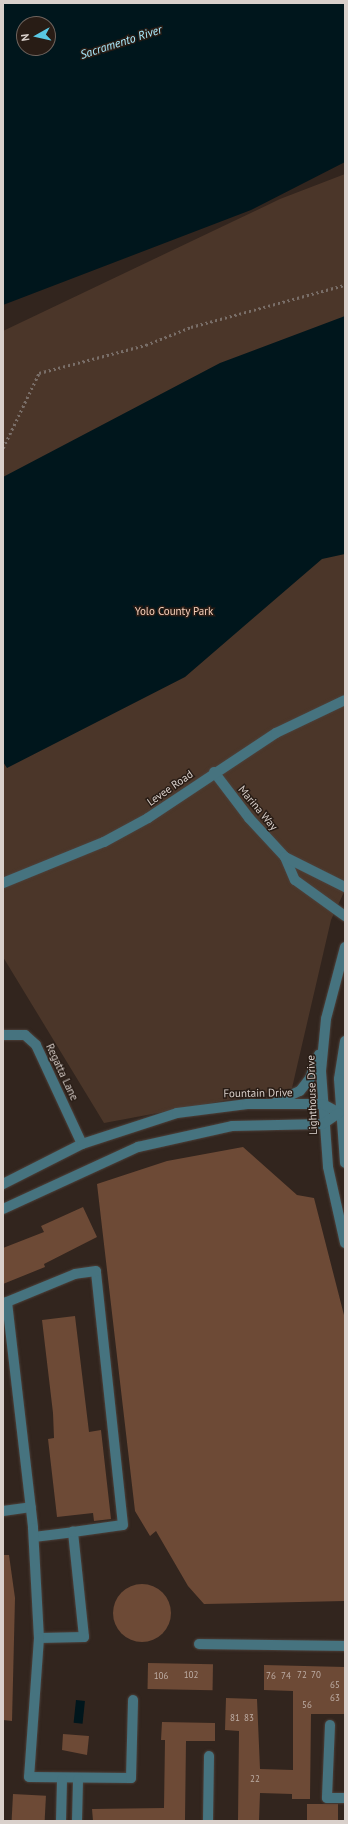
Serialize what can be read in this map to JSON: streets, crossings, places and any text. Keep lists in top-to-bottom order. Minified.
{"streets":{"street":["Levee Road","Marina Way","Regatta Lane","Fountain Drive","Lighthouse Drive"]},"crossings":[["Levee Road","Marina Way"],["Regatta Lane","Fountain Drive"],["Fountain Drive","Lighthouse Drive"]],"water":["Sacramento River"],"parks":["Yolo County Park"],"house_numbers":["102","72","70","106","76","74","65","63","56","81","83","22"],"north":"left"}
